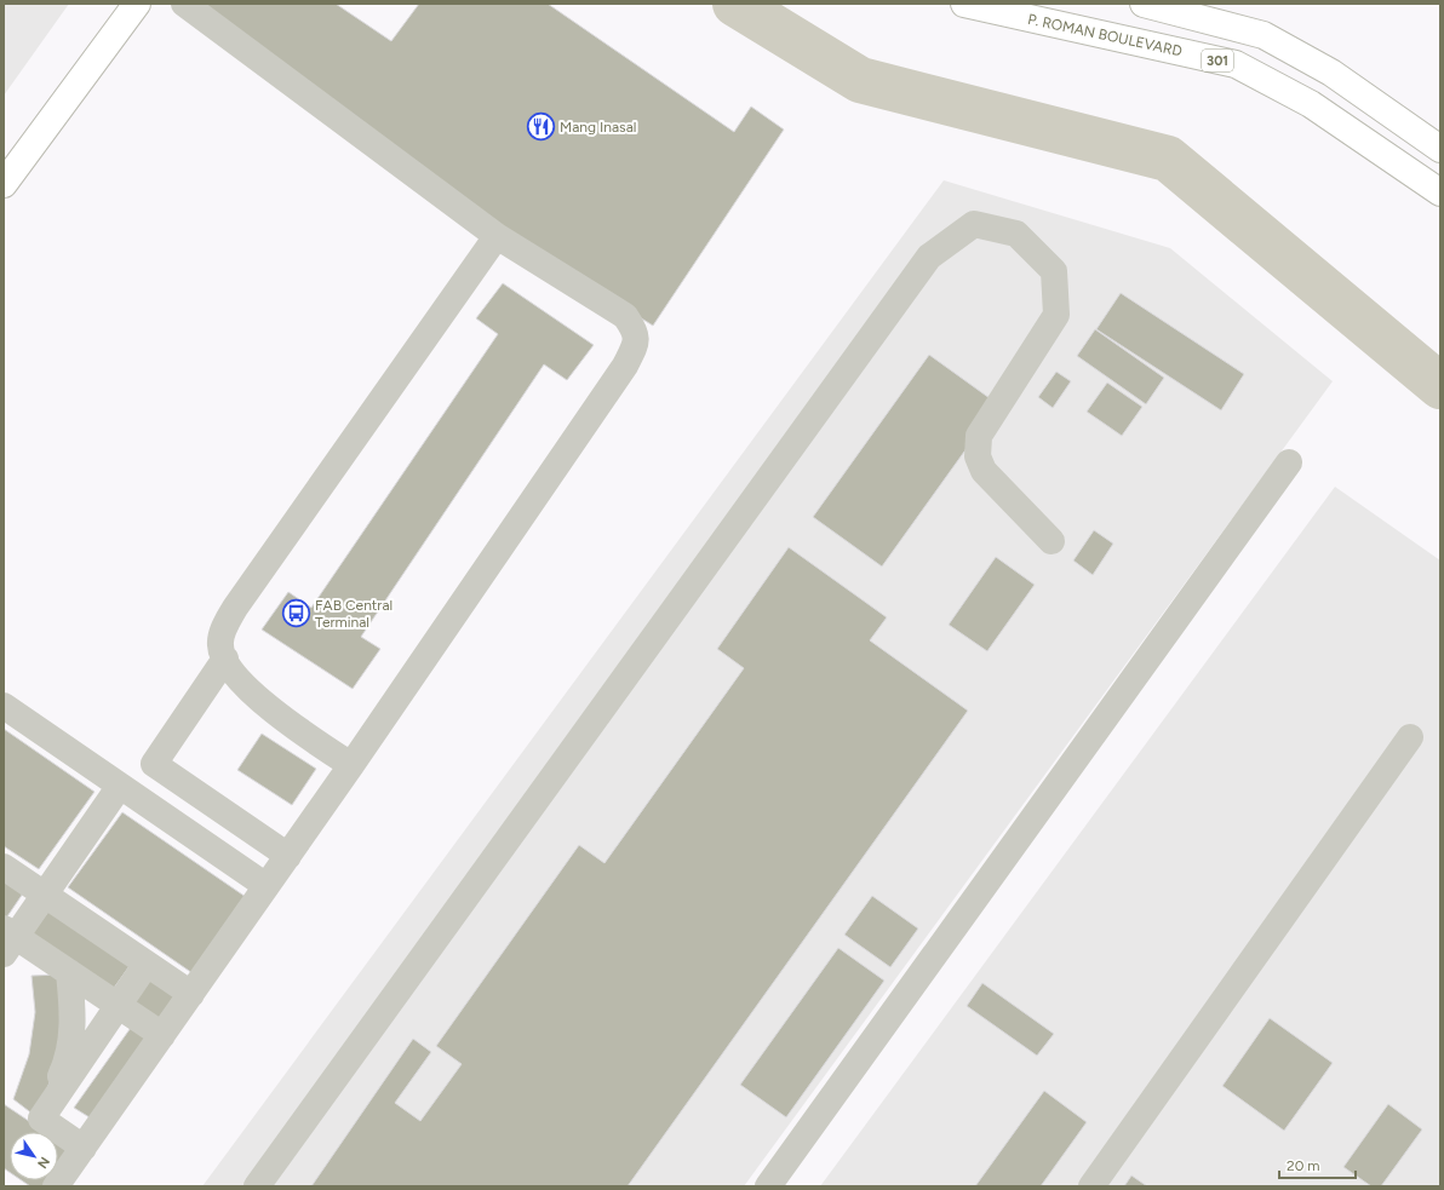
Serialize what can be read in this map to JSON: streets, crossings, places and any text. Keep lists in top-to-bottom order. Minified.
{"streets":{"main road":["P. ROMAN BOULEVARD","301"]},"places":{"restaurant":["Mang Inasal"],"bus stop":["FAB Central Terminal"]},"scale_bar":"20 m","north":"bottom right"}
